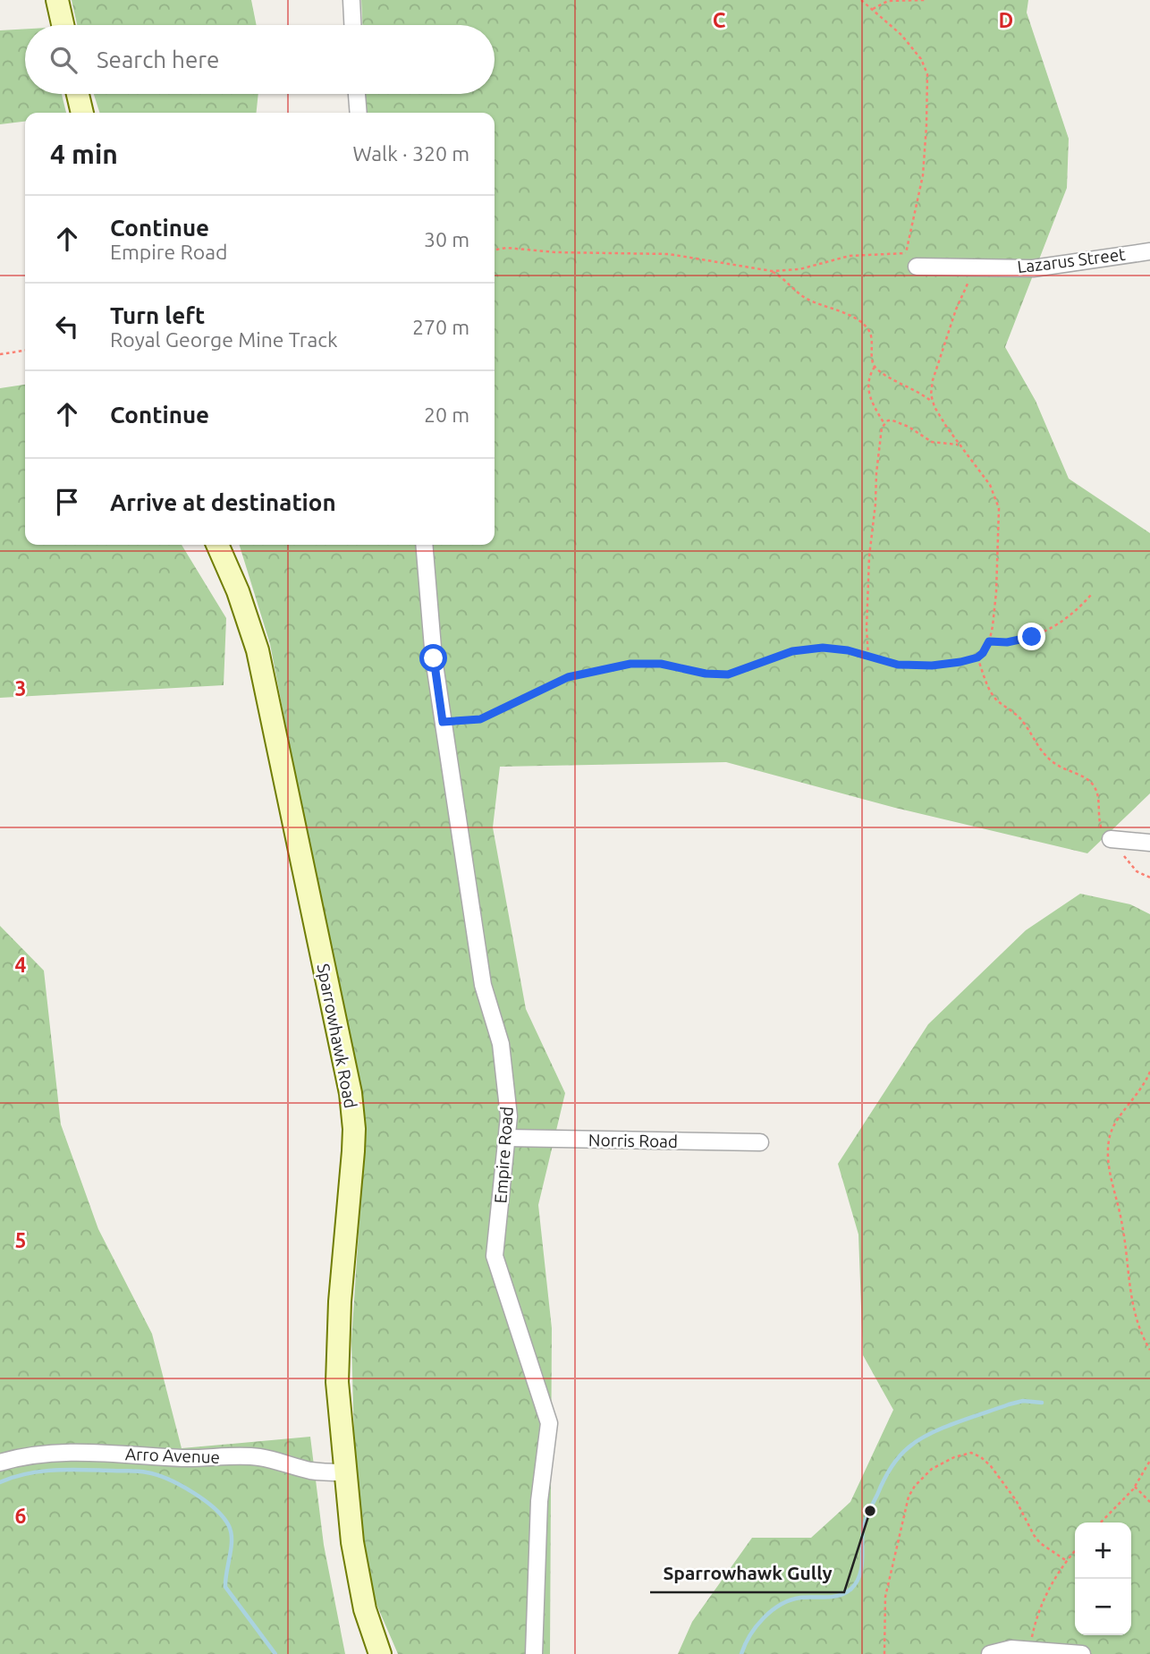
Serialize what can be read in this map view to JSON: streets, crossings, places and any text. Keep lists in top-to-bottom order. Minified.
{"streets":{"street":["Lazarus Street","Sparrowhawk Road","Norris Road","Empire Road","Arro Avenue"]},"crossings":[["Sparrowhawk Road","Arro Avenue"],["Norris Road","Empire Road"]],"places":["Sparrowhawk Gully"],"page":{"search":"Search here","heading":["4 min","Walk · 320 m"],"list":[["Continue","Empire Road","30 m"],["Turn left","Royal George Mine Track","270 m"],["Continue","20 m"],"Arrive at destination"],"map_buttons":["+","−"]},"grid":{"columns":["C","D"],"rows":["3","4","5","6"]}}
